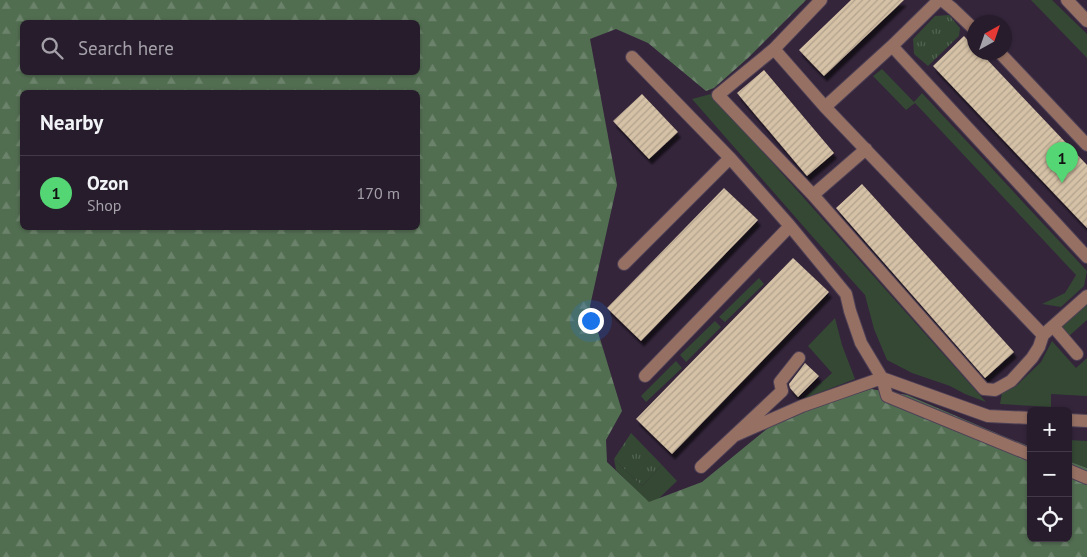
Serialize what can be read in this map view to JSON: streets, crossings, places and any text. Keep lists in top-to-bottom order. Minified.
{"north":"top right","page":{"search":"Search here","heading":"Nearby","pins":"1","list":[{"mark":"1","name":"Ozon","note":"Shop","value":"170 m"}],"map_buttons":["+","−"]}}
